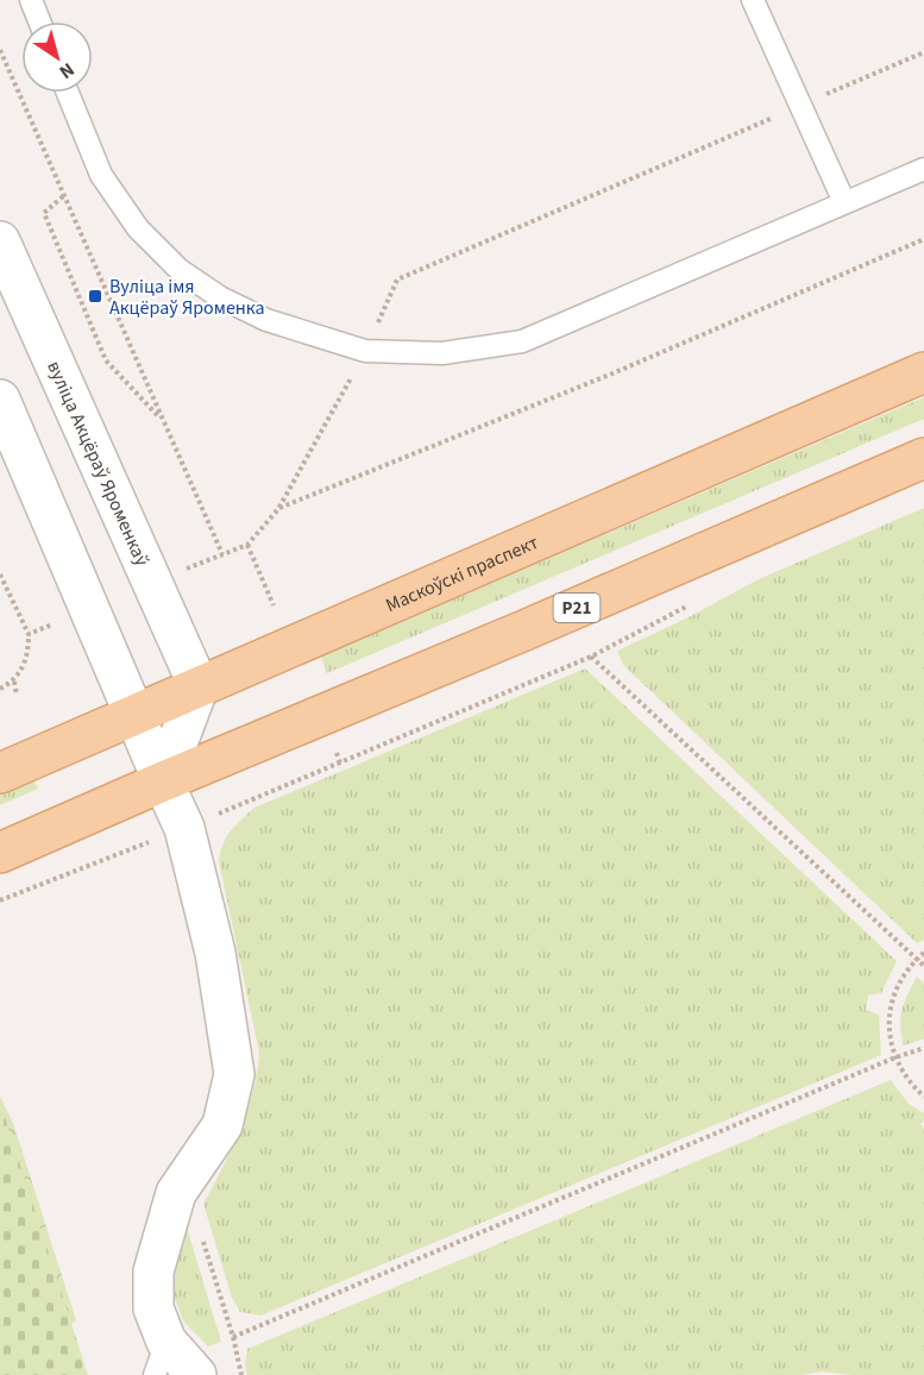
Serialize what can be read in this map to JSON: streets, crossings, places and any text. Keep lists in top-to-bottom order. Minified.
{"streets":{"main road":["Маскоўскі праспект","Р21"],"street":["вуліца Акцёраў Яроменкаў"]},"crossings":[["вуліца Акцёраў Яроменкаў","Маскоўскі праспект"]],"places":{"transit":["Вуліца імя Акцёраў Яроменка"]},"north":"bottom right"}
